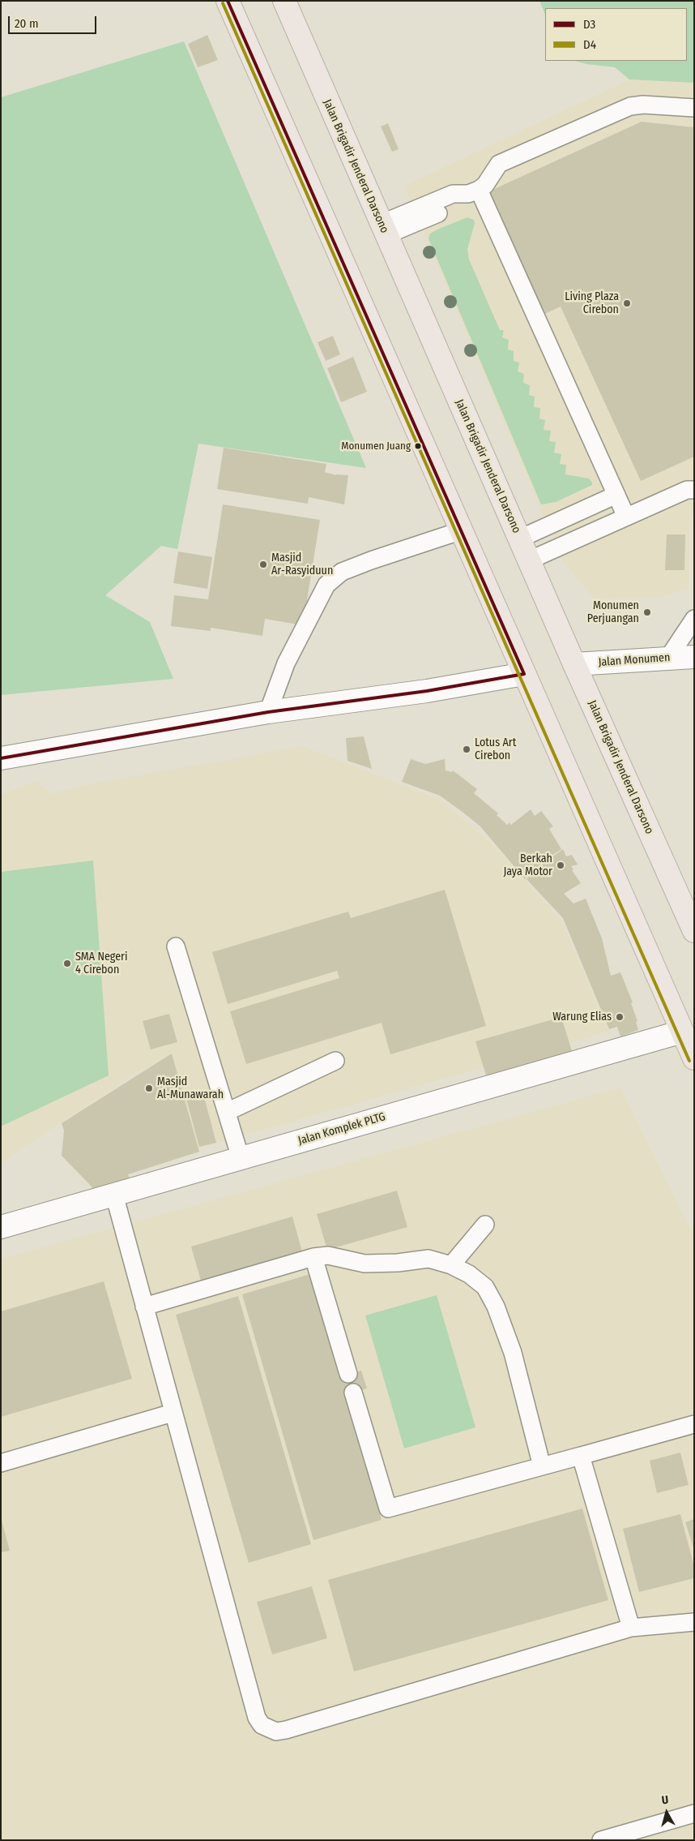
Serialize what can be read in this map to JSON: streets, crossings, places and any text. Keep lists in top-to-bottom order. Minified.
{"streets":{"highway":["Jalan Brigadir Jenderal Darsono"],"street":["Jalan Monumen","Jalan Komplek PLTG"]},"crossings":[["Jalan Brigadir Jenderal Darsono","Jalan Monumen"]],"places":["Living Plaza Cirebon","Monumen Juang","Masjid Ar-Rasyiduun","Monumen Perjuangan","Lotus Art Cirebon","Berkah Jaya Motor","SMA Negeri 4 Cirebon","Warung Elias","Masjid Al-Munawarah"],"lines":["transit line D3","transit line D4"],"legend":["D3","D4"],"scale_bar":"20 m","north":"top"}
